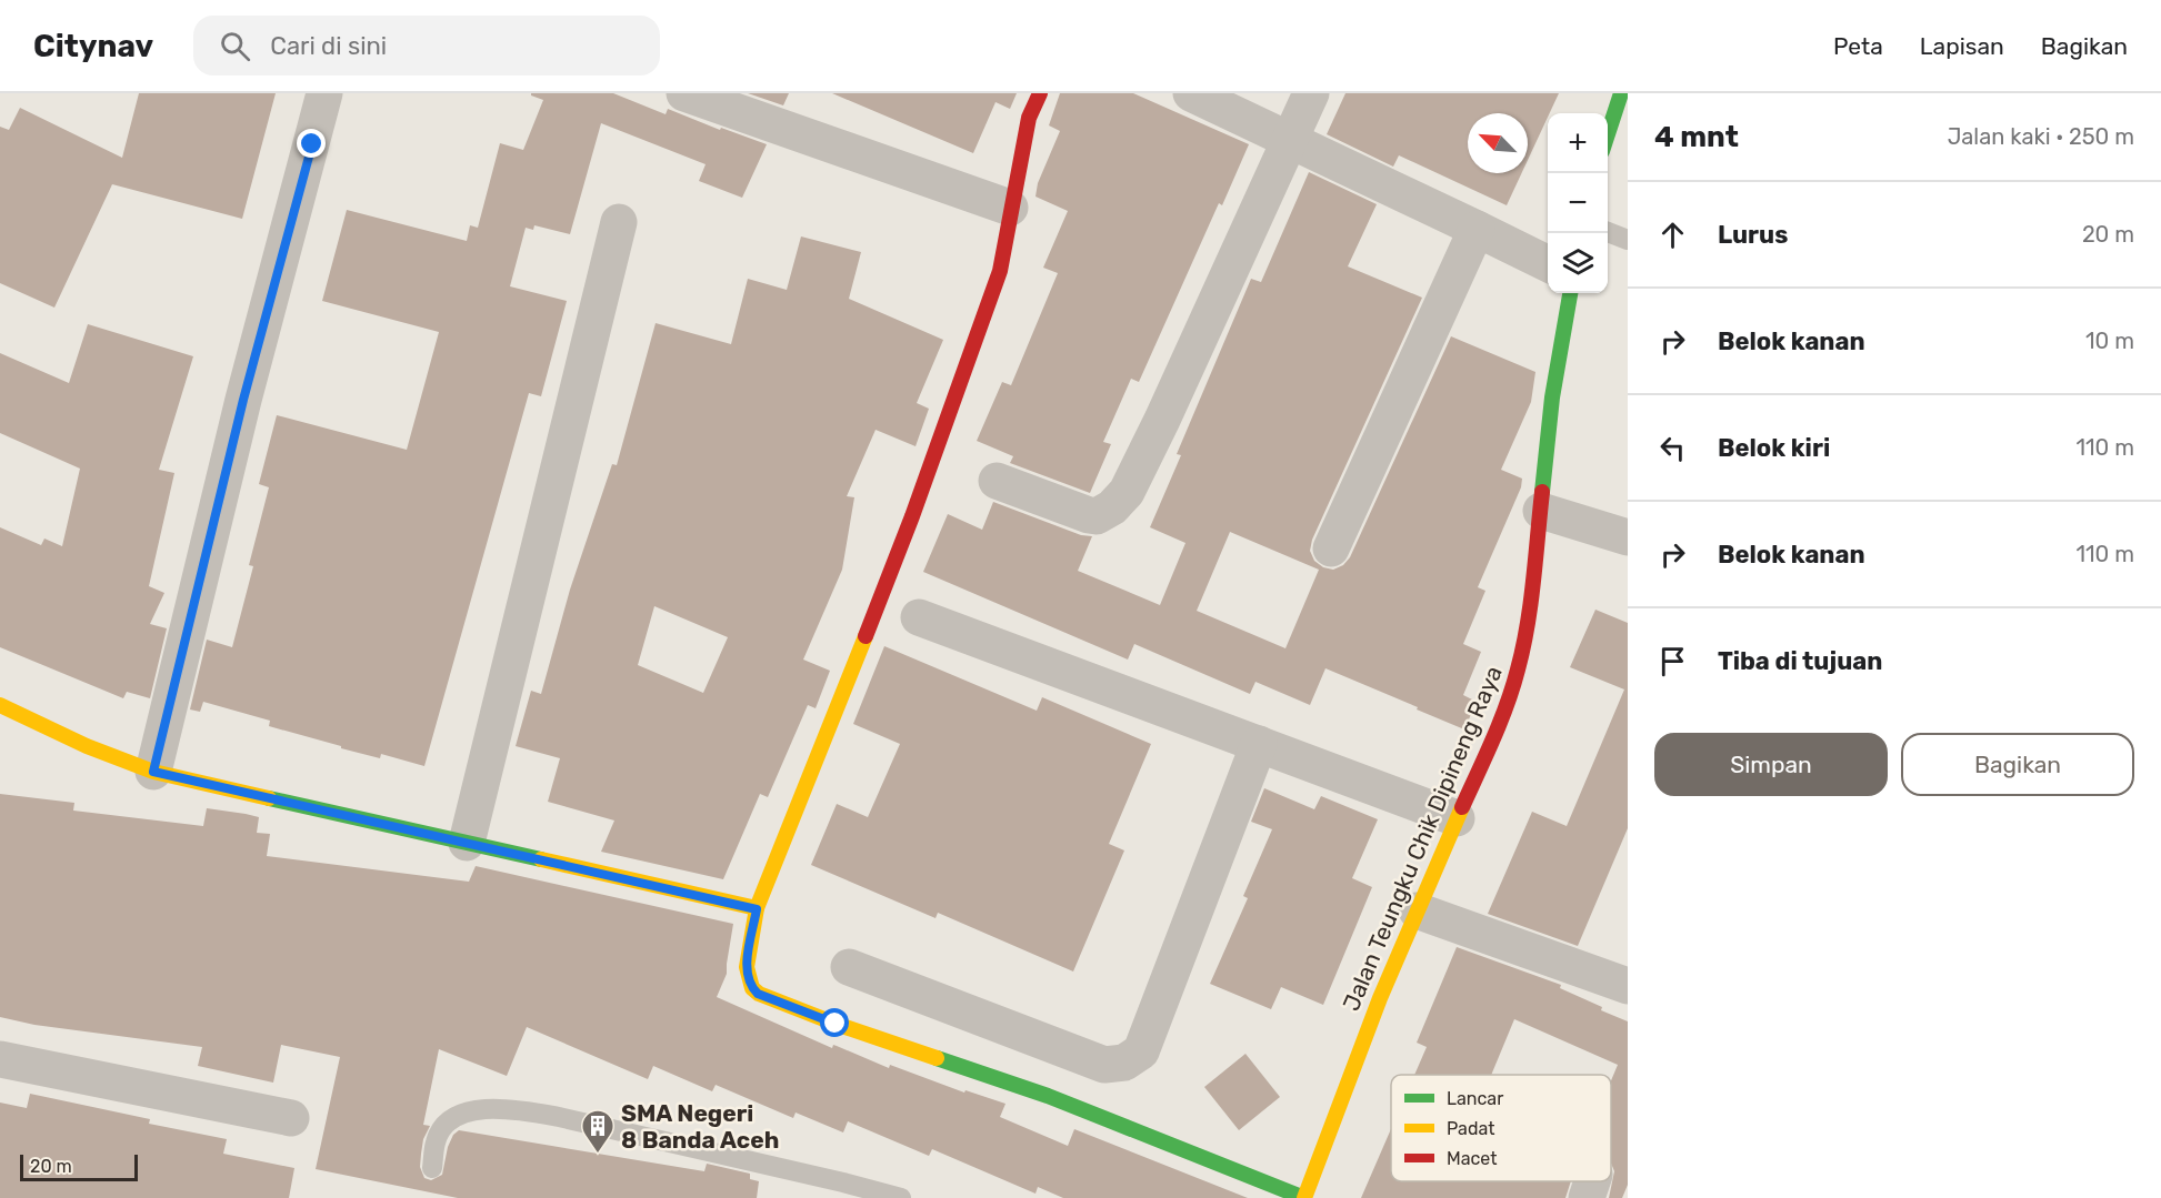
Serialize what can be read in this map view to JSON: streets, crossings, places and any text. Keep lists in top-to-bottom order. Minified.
{"streets":{"street":["Jalan Teungku Chik Dipineng Raya"]},"places":{"building":["SMA Negeri 8 Banda Aceh"]},"legend":["Lancar","Padat","Macet"],"scale_bar":"20 m","north":"top left","page":{"header":"Citynav","search":"Cari di sini","nav":["Peta","Lapisan","Bagikan"],"heading":["4 mnt","Jalan kaki · 250 m"],"map_buttons":["+","−"],"list":[["Lurus","20 m"],["Belok kanan","10 m"],["Belok kiri","110 m"],["Belok kanan","110 m"],"Tiba di tujuan"],"buttons":["Simpan","Bagikan"],"scale":"20 m"}}
